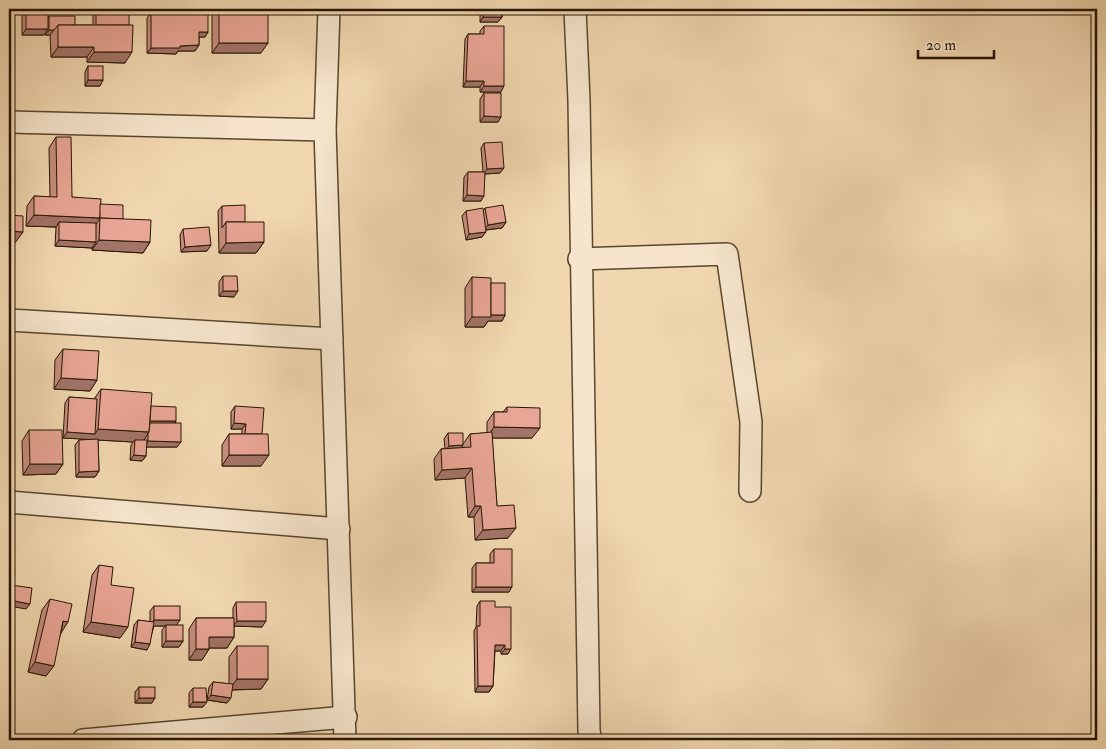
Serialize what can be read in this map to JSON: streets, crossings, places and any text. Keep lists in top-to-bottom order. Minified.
{"scale_bar":"20 m"}
